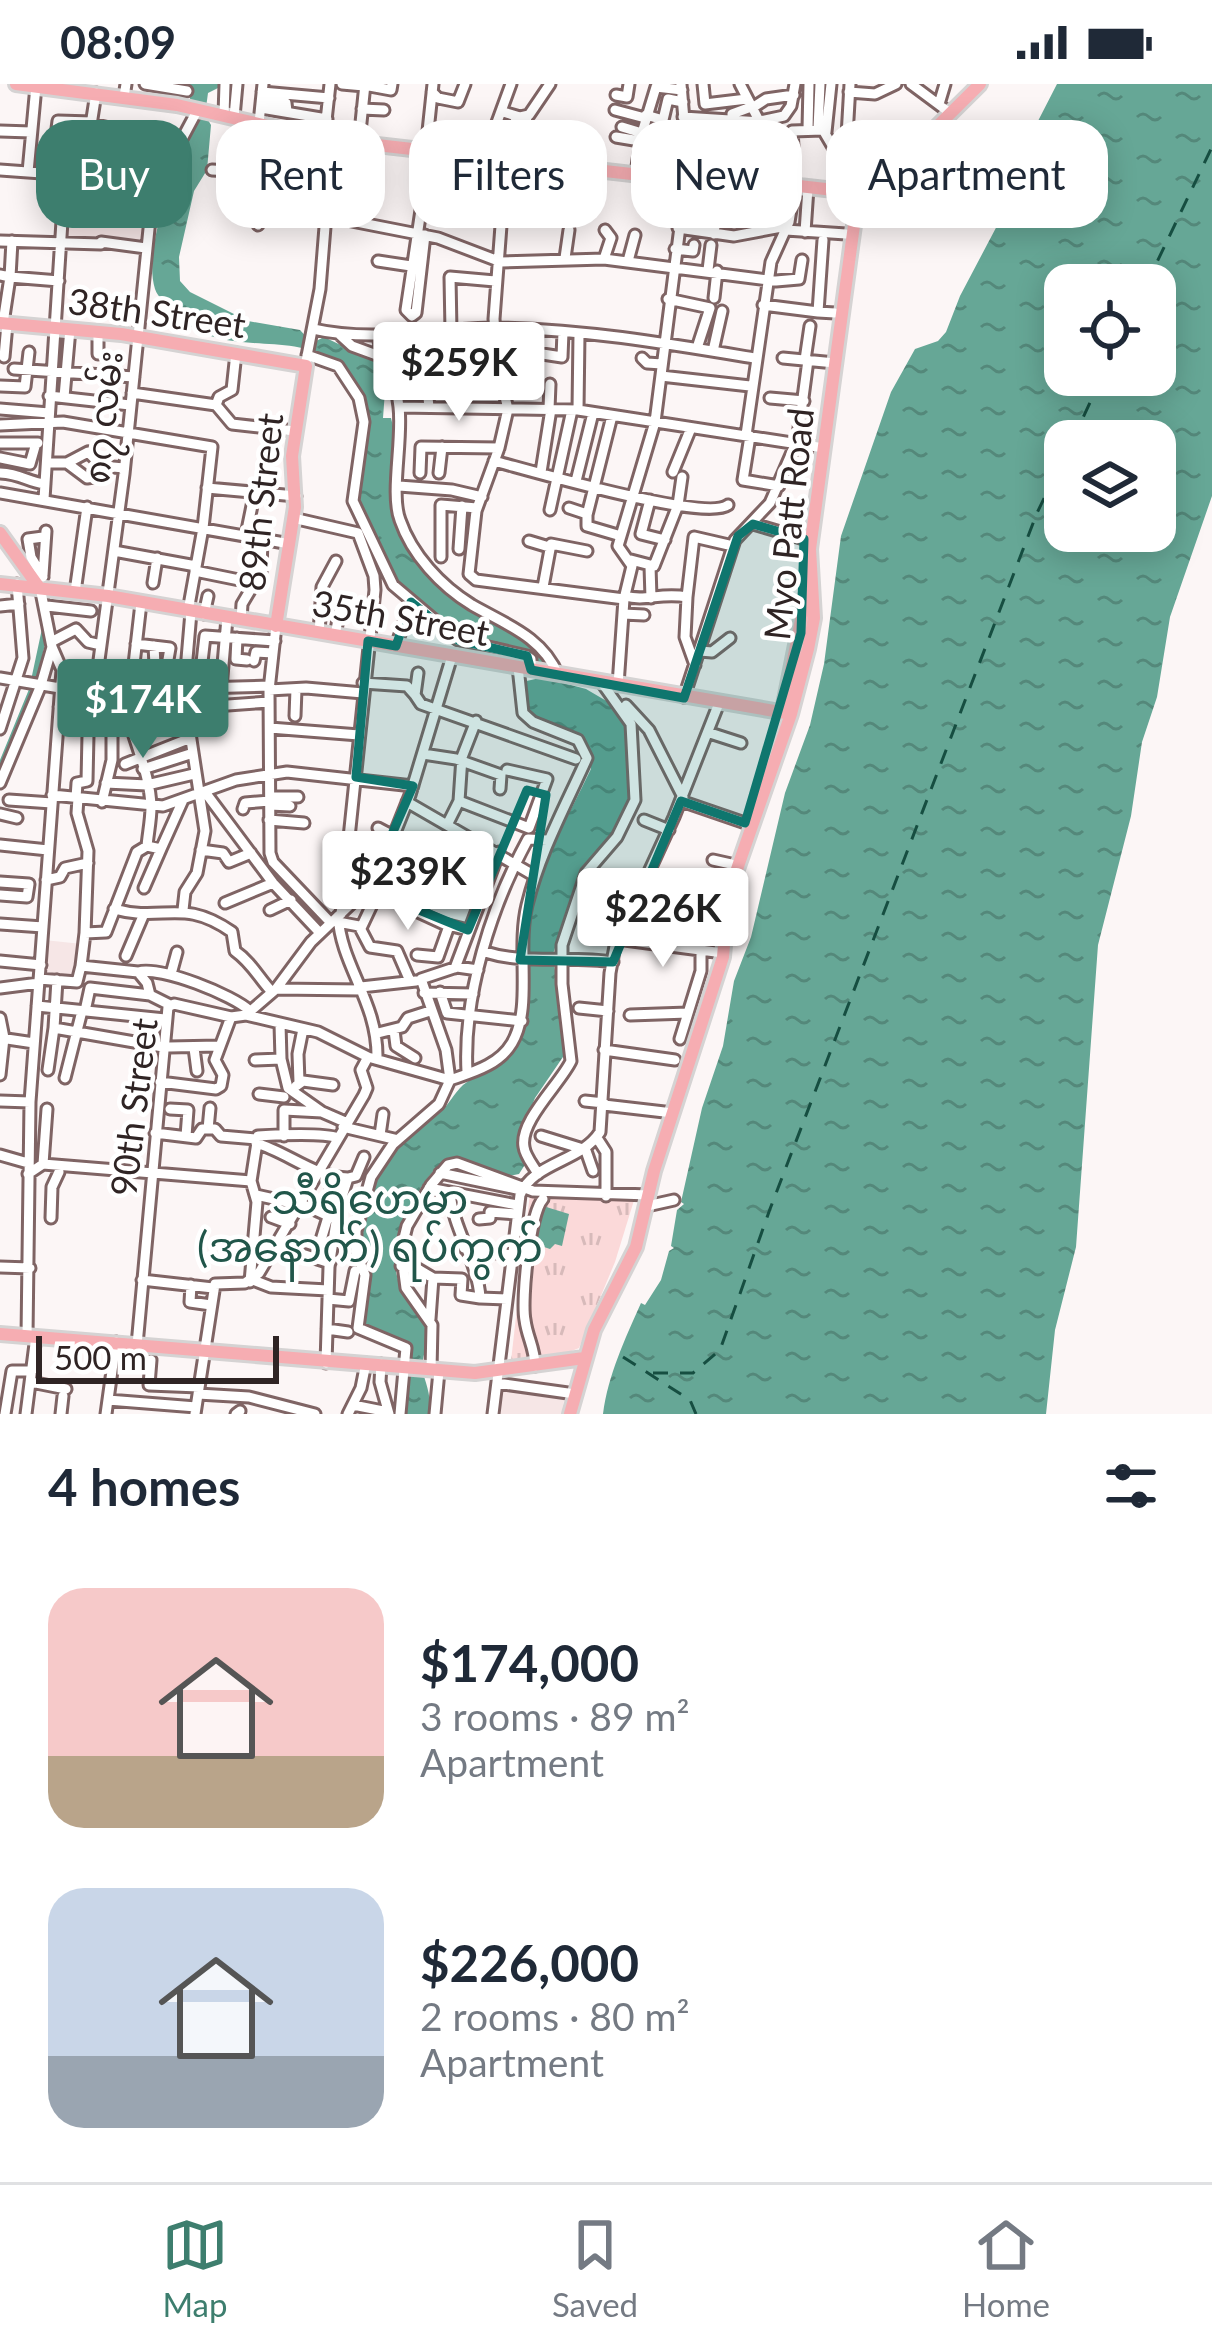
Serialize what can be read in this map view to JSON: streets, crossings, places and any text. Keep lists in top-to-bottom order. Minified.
{"streets":{"main road":["38th Street","89th Street","Myo Patt Road","35th Street"],"street":["၈၇ လမ်း","90th Street"]},"crossings":[["38th Street","၈၇ လမ်း"],["38th Street","89th Street"],["၈၇ လမ်း","35th Street"],["89th Street","35th Street"],["Myo Patt Road","35th Street"]],"districts":["သီရိဟေမာ (အနောက်) ရပ်ကွက်"],"scale_bar":"500 m","page":{"status":"08:09","chip":["Buy","Rent","Filters","New","Apartment"],"price":["$259K","$174K","$239K","$226K"],"scale":"500 m","heading":"4 homes","list":[{"name":"$174,000","note":"3 rooms · 89 m² · Apartment"},{"name":"$226,000","note":"2 rooms · 80 m² · Apartment"}],"tabs":["Map","Saved","Home"]}}
